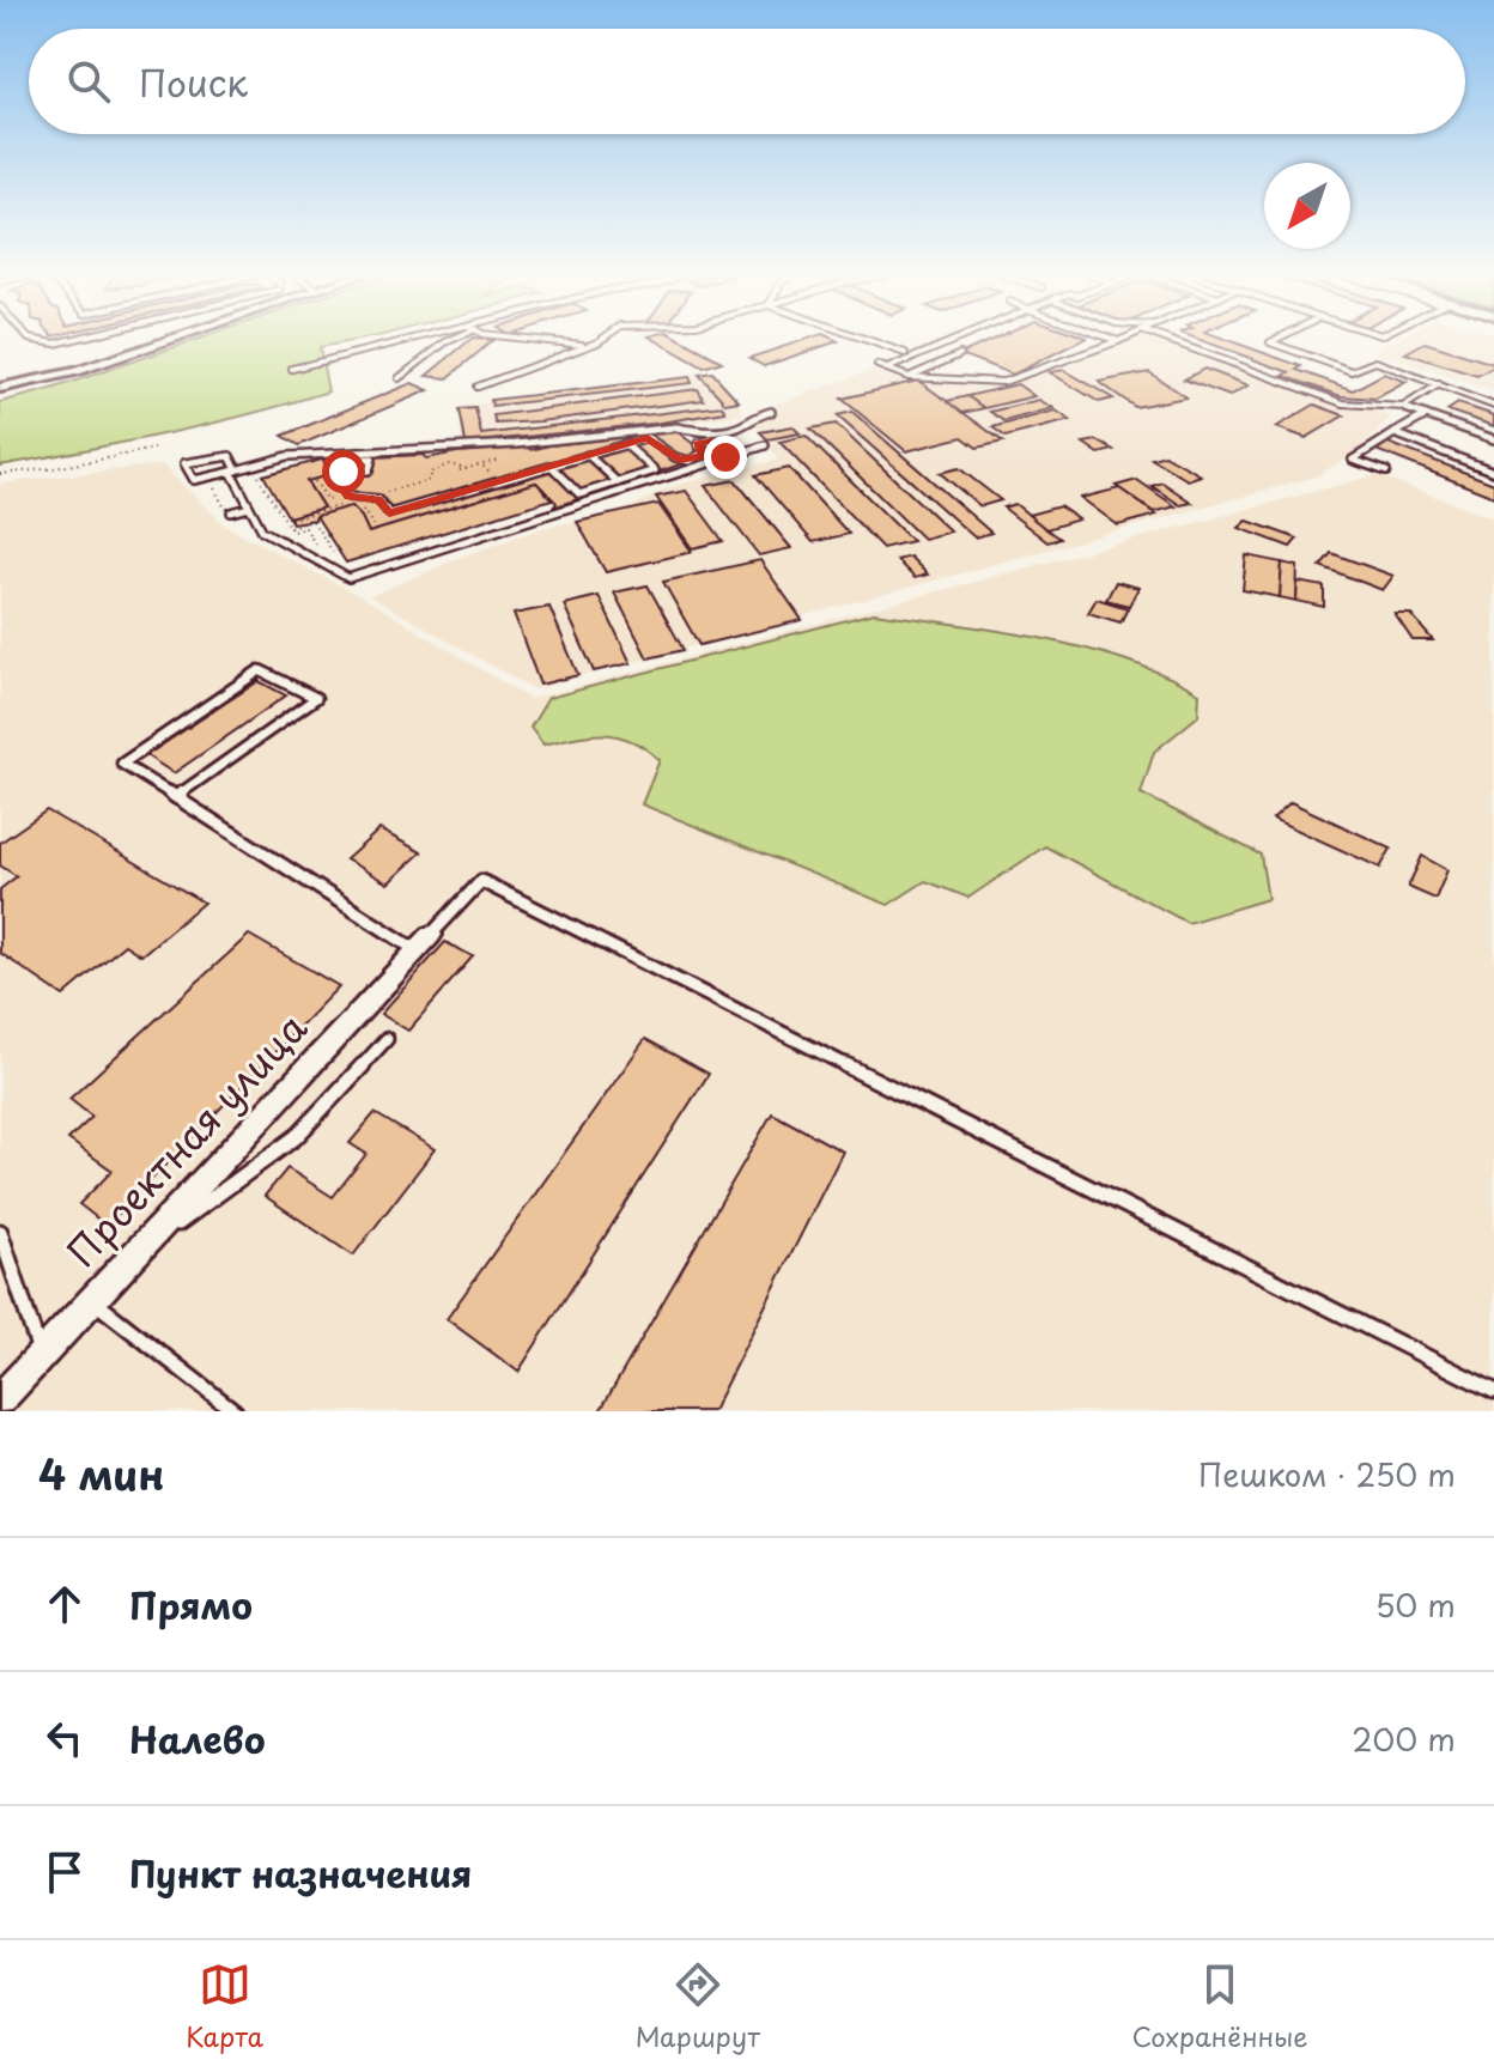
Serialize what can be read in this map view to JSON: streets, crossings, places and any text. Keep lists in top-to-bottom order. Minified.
{"streets":{"street":["Проектная улица"]},"north":"bottom left","page":{"search":"Поиск","heading":["4 мин","Пешком · 250 m"],"list":[["Прямо","50 m"],["Налево","200 m"],"Пункт назначения"],"nav":["Карта","Маршрут","Сохранённые"]}}
